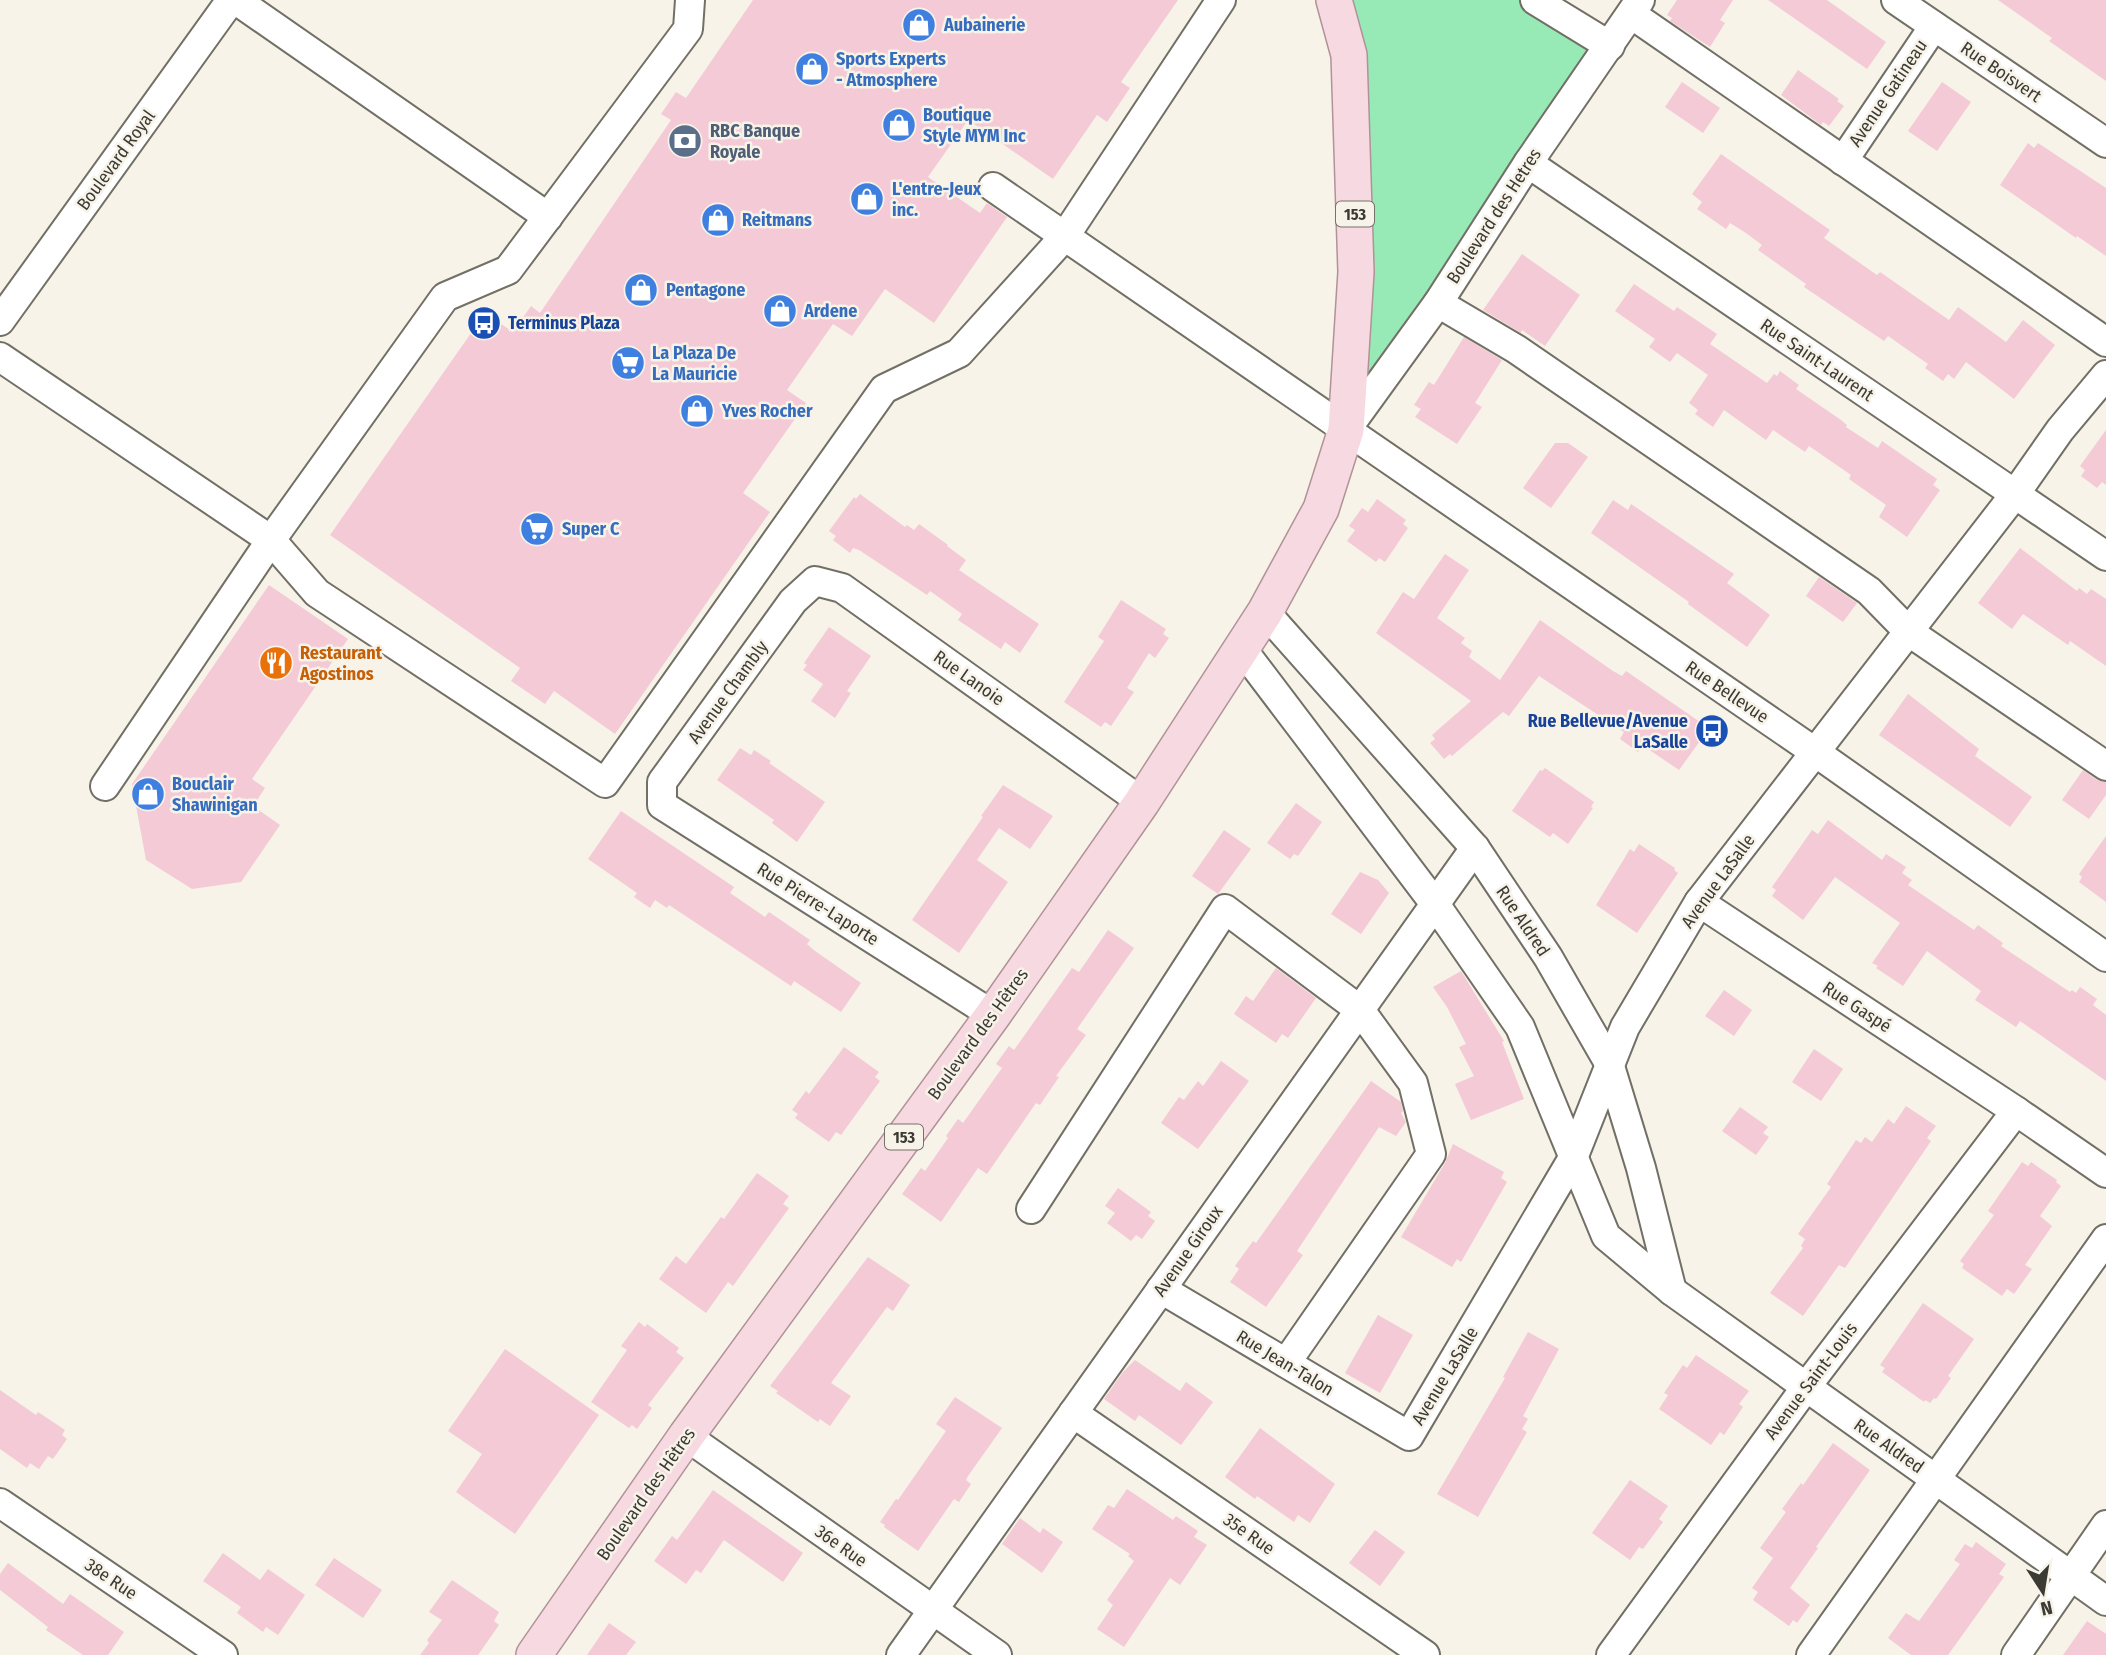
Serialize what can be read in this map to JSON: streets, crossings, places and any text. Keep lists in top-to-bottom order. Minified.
{"streets":{"main road":["153","Boulevard des Hêtres"],"street":["Rue Boisvert","Avenue Gatineau","Boulevard Royal","Boulevard des Hetres","Rue Saint-Laurent","Rue Lanoie","Avenue Chambly","Rue Bellevue","Avenue LaSalle","Rue Pierre-Laporte","Rue Aldred","Rue Gaspé","Avenue Giroux","Rue Jean-Talon","Avenue Saint-Louis","35e Rue","36e Rue","38e Rue"]},"crossings":[["Rue Boisvert","Avenue Gatineau"],["153","Boulevard des Hetres"],["153","Rue Bellevue"],["153","Rue Aldred"],["153","Boulevard des Hêtres"],["Boulevard des Hetres","Rue Saint-Laurent"],["Boulevard des Hetres","Rue Bellevue"],["Rue Saint-Laurent","Avenue LaSalle"],["Rue Lanoie","Avenue Chambly"],["Rue Lanoie","Boulevard des Hêtres"],["Avenue Chambly","Rue Pierre-Laporte"],["Rue Bellevue","Avenue LaSalle"],["Avenue LaSalle","Rue Aldred"],["Avenue LaSalle","Rue Gaspé"],["Avenue LaSalle","Rue Jean-Talon"],["Rue Pierre-Laporte","Boulevard des Hêtres"],["Rue Aldred","Boulevard des Hêtres"],["Rue Aldred","Avenue Giroux"],["Rue Aldred","Avenue Saint-Louis"],["Rue Gaspé","Avenue Saint-Louis"],["Boulevard des Hêtres","36e Rue"],["Avenue Giroux","Rue Jean-Talon"],["Avenue Giroux","35e Rue"],["Avenue Giroux","36e Rue"]],"places":{"shop":["Aubainerie","Sports Experts - Atmosphere","Boutique Style MYM Inc","L'entre-Jeux inc.","Reitmans","Pentagone","Ardene","Yves Rocher","Bouclair Shawinigan"],"bank":["RBC Banque Royale"],"bus stop":["Terminus Plaza","Rue Bellevue/Avenue LaSalle"],"supermarket":["La Plaza De La Mauricie","Super C"],"restaurant":["Restaurant Agostinos"]},"north":"bottom"}
